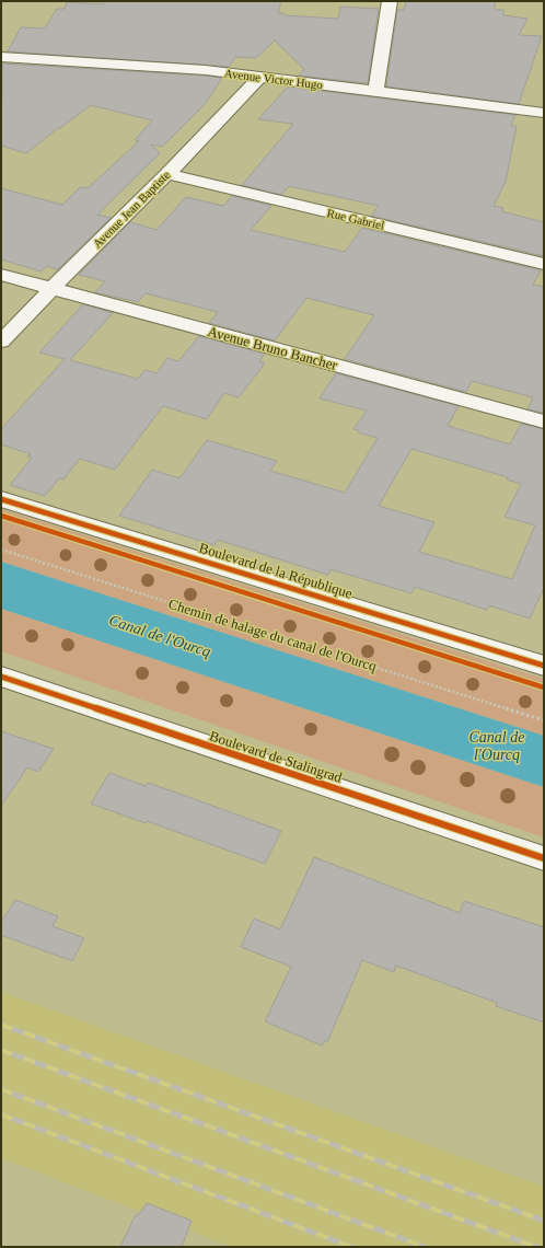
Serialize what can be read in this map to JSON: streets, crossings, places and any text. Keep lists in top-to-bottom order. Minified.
{"streets":{"street":["Avenue Victor Hugo","Avenue Jean Baptiste","Rue Gabriel","Avenue Bruno Bancher","Boulevard de la République","Boulevard de Stalingrad"],"path":["Chemin de halage du canal de l'Ourcq"]},"crossings":[["Avenue Victor Hugo","Avenue Jean Baptiste"],["Avenue Jean Baptiste","Rue Gabriel"],["Avenue Jean Baptiste","Avenue Bruno Bancher"]],"water":["Canal de l'Ourcq"]}
